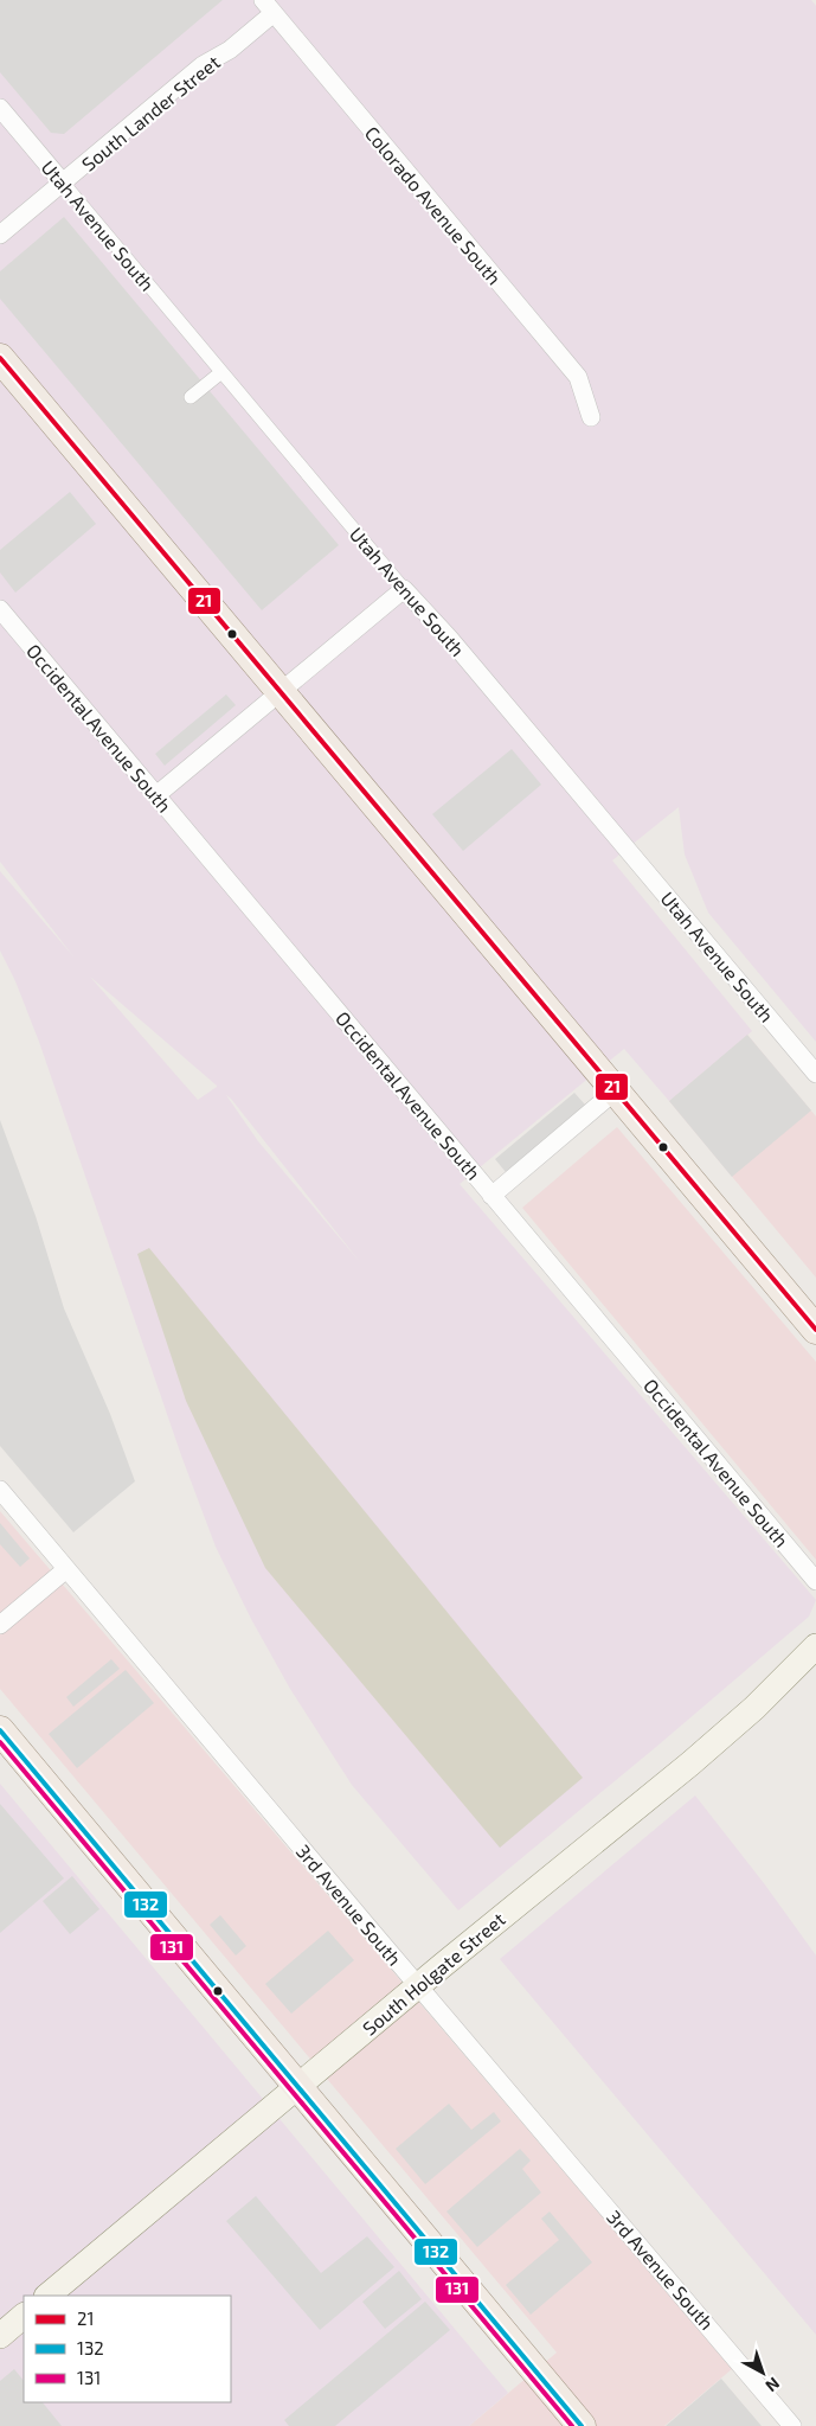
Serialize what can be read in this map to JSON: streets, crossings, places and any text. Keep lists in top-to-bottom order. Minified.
{"streets":{"main road":["South Holgate Street"],"street":["South Lander Street","Colorado Avenue South","Utah Avenue South","Occidental Avenue South","3rd Avenue South"]},"crossings":[["South Lander Street","Colorado Avenue South"],["South Lander Street","Utah Avenue South"],["3rd Avenue South","South Holgate Street"]],"lines":["transit line 21","transit line 132","transit line 131"],"legend":["21","132","131"],"north":"bottom right"}
